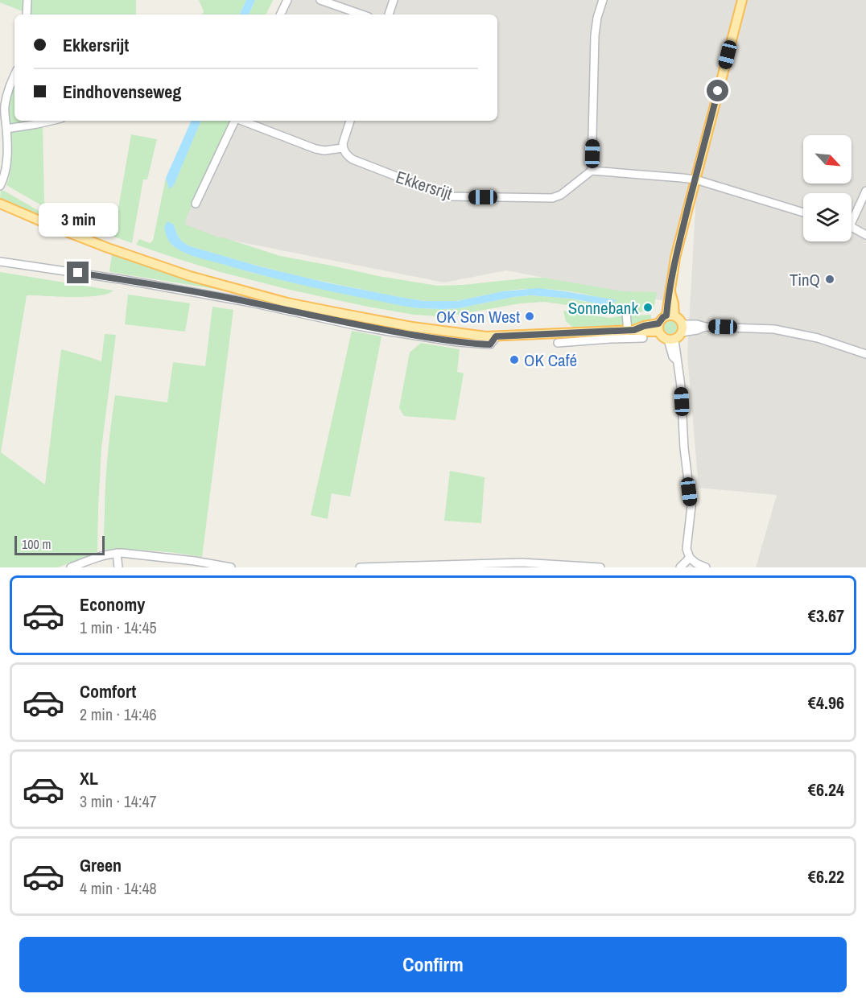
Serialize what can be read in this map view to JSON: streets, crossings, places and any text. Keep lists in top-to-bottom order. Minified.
{"streets":{"street":["Ekkersrijt"]},"places":["TinQ","Sonnebank","OK Son West","OK Café"],"scale_bar":"100 m","north":"bottom right","page":{"banner":["Ekkersrijt","Eindhovenseweg"],"bubble":"3 min","scale":"100 m","list":[{"name":"Economy","note":"1 min · 14:45","value":"€3.67"},{"name":"Comfort","note":"2 min · 14:46","value":"€4.96"},{"name":"XL","note":"3 min · 14:47","value":"€6.24"},{"name":"Green","note":"4 min · 14:48","value":"€6.22"}],"buttons":"Confirm"}}
